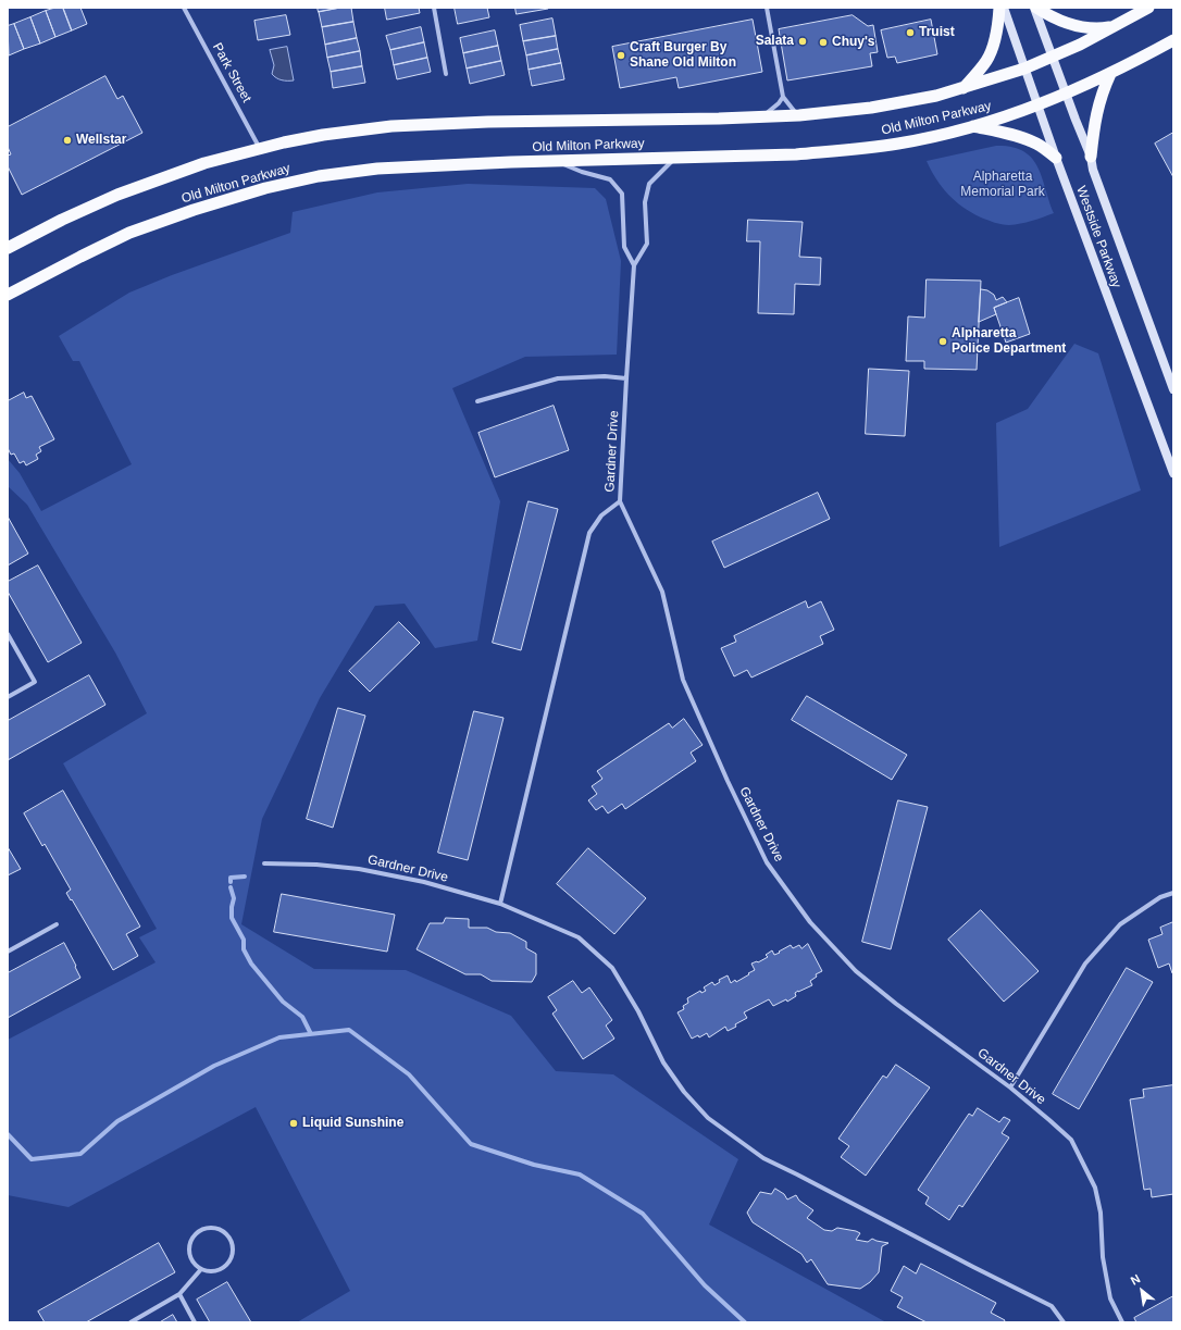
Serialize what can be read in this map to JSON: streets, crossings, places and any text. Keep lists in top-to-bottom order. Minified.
{"streets":{"highway":["Old Milton Parkway"],"main road":["Westside Parkway"],"street":["Park Street","Gardner Drive"]},"crossings":[["Park Street","Old Milton Parkway"],["Old Milton Parkway","Westside Parkway"],["Old Milton Parkway","Gardner Drive"]],"parks":["Alpharetta Memorial Park"],"places":["Truist","Salata","Chuy's","Craft Burger By Shane Old Milton","Wellstar","Alpharetta Police Department","Liquid Sunshine"],"north":"top left"}
